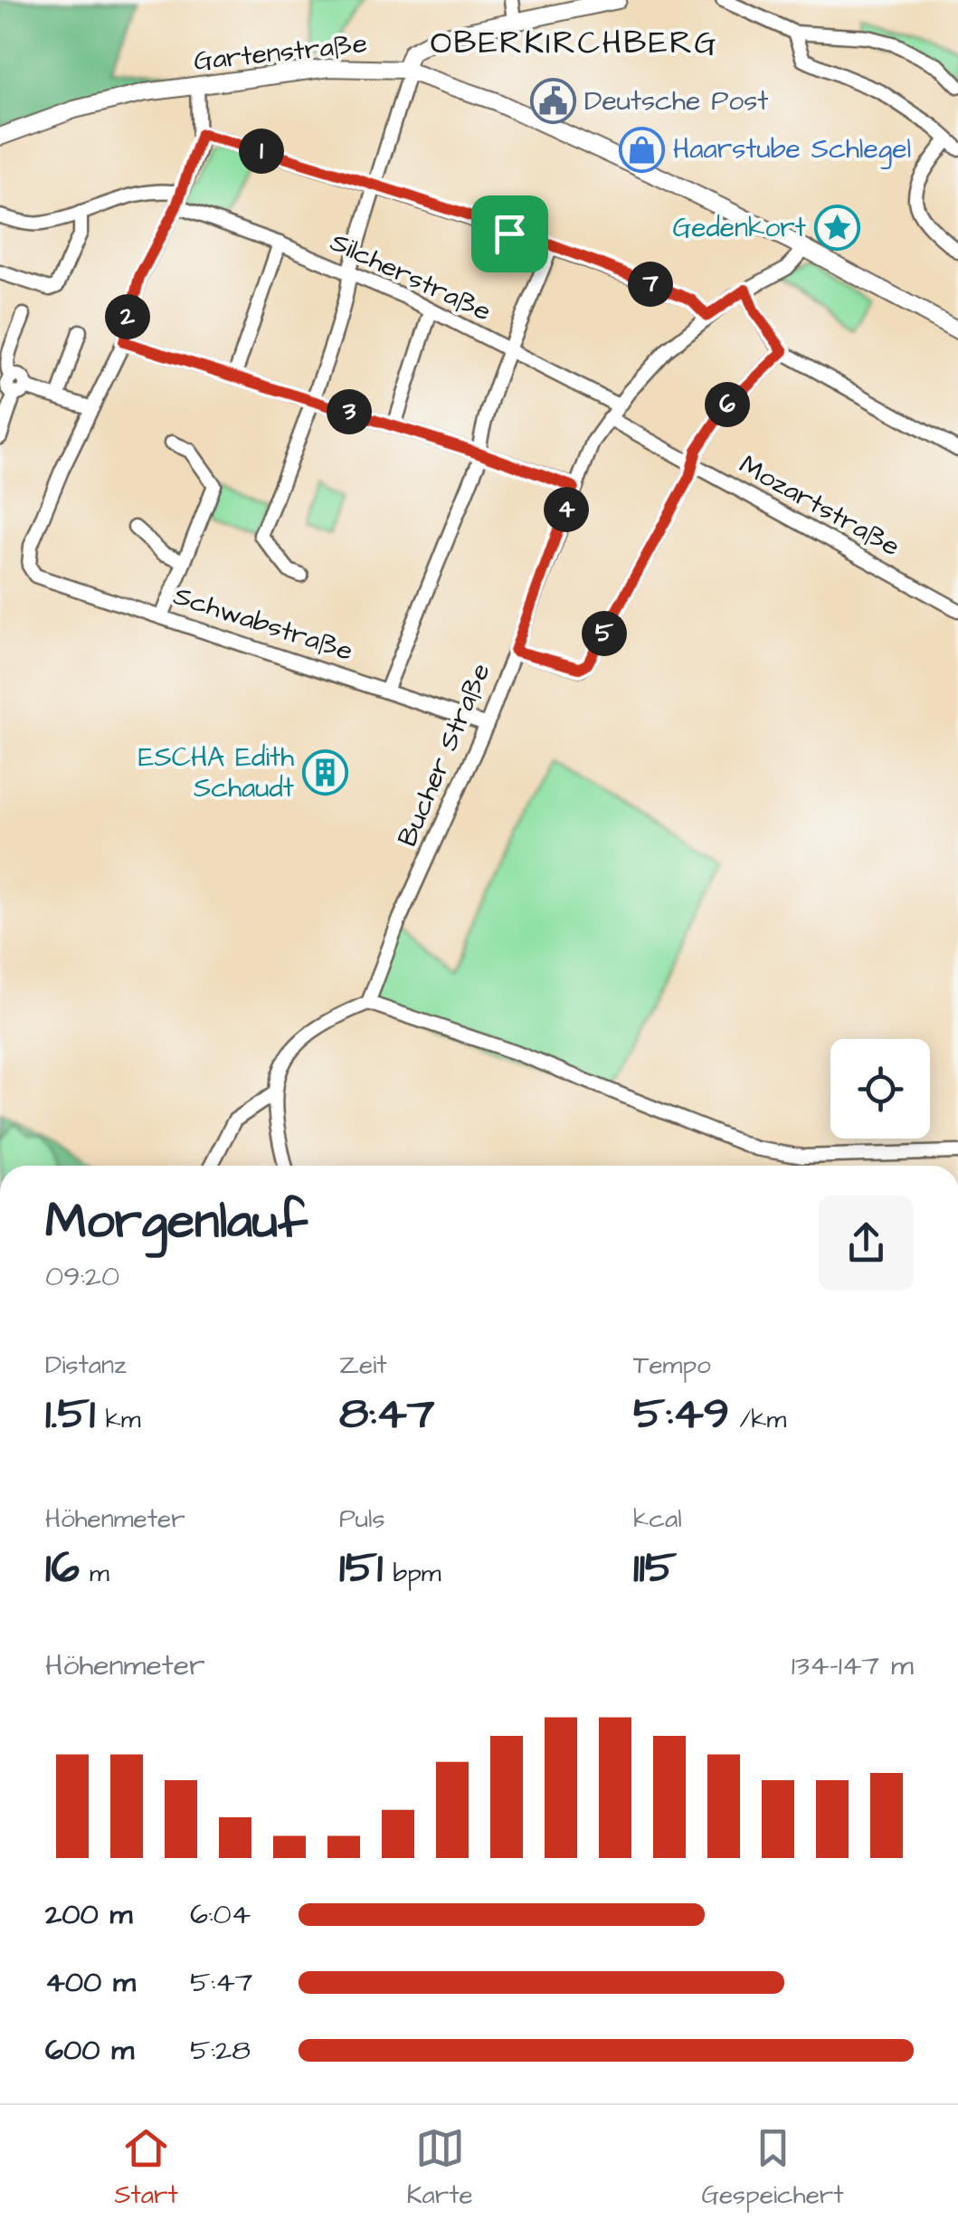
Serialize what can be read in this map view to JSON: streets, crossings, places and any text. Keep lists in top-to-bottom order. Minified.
{"streets":{"main road":["Gartenstraße"],"street":["Silcherstraße","Mozartstraße","Schwabstraße","Bucher Straße"]},"crossings":[["Gartenstraße","Bucher Straße"],["Silcherstraße","Bucher Straße"],["Mozartstraße","Bucher Straße"],["Schwabstraße","Bucher Straße"]],"districts":["OBERKIRCHBERG"],"places":{"public building":["Deutsche Post"],"shop":["Haarstube Schlegel"],"place":["Gedenkort"],"building":["ESCHA Edith Schaudt"]},"page":{"pins":["1","7","2","6","3","4","5"],"heading":["Morgenlauf","09:20"],"stats":[["Distanz","1.51 km"],["Zeit","8:47"],["Tempo","5:49 /km"],["Höhenmeter","16 m"],["Puls","151 bpm"],["kcal","115"]],"chart":["Höhenmeter","134–147 m"],"list":[{"name":"200 m","note":"6:04"},{"name":"400 m","note":"5:47"},{"name":"600 m","note":"5:28"}],"tabs":["Start","Karte","Gespeichert"]}}
